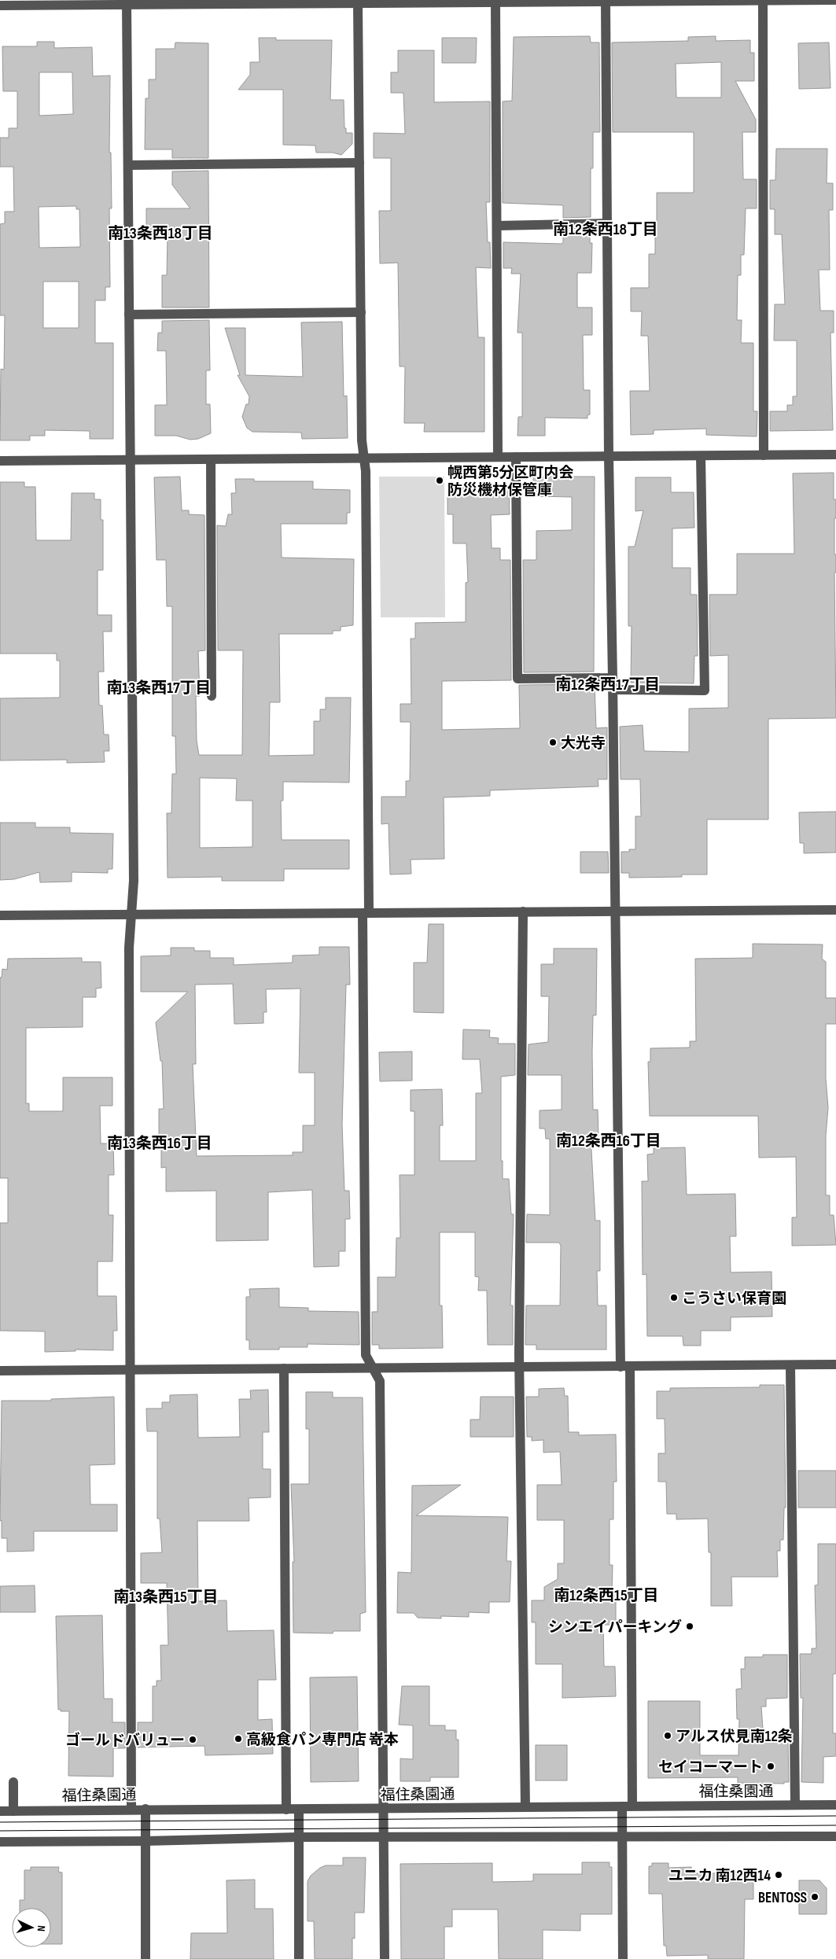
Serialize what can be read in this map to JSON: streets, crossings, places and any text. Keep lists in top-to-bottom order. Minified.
{"streets":{"street":["福住桑園通"]},"districts":["南12条西18丁目","南13条西18丁目","南12条西17丁目","南13条西17丁目","南12条西16丁目","南13条西16丁目","南12条西15丁目","南13条西15丁目"],"places":["幌西第5分区町内会 防災機材保管庫","大光寺","こうさい保育園","シンエイパーキング","アルス伏見南12条","高級食パン専門店 嵜本","ゴールドバリュー","セイコーマート","ユニカ 南12西14","BENTOSS"],"north":"right"}
